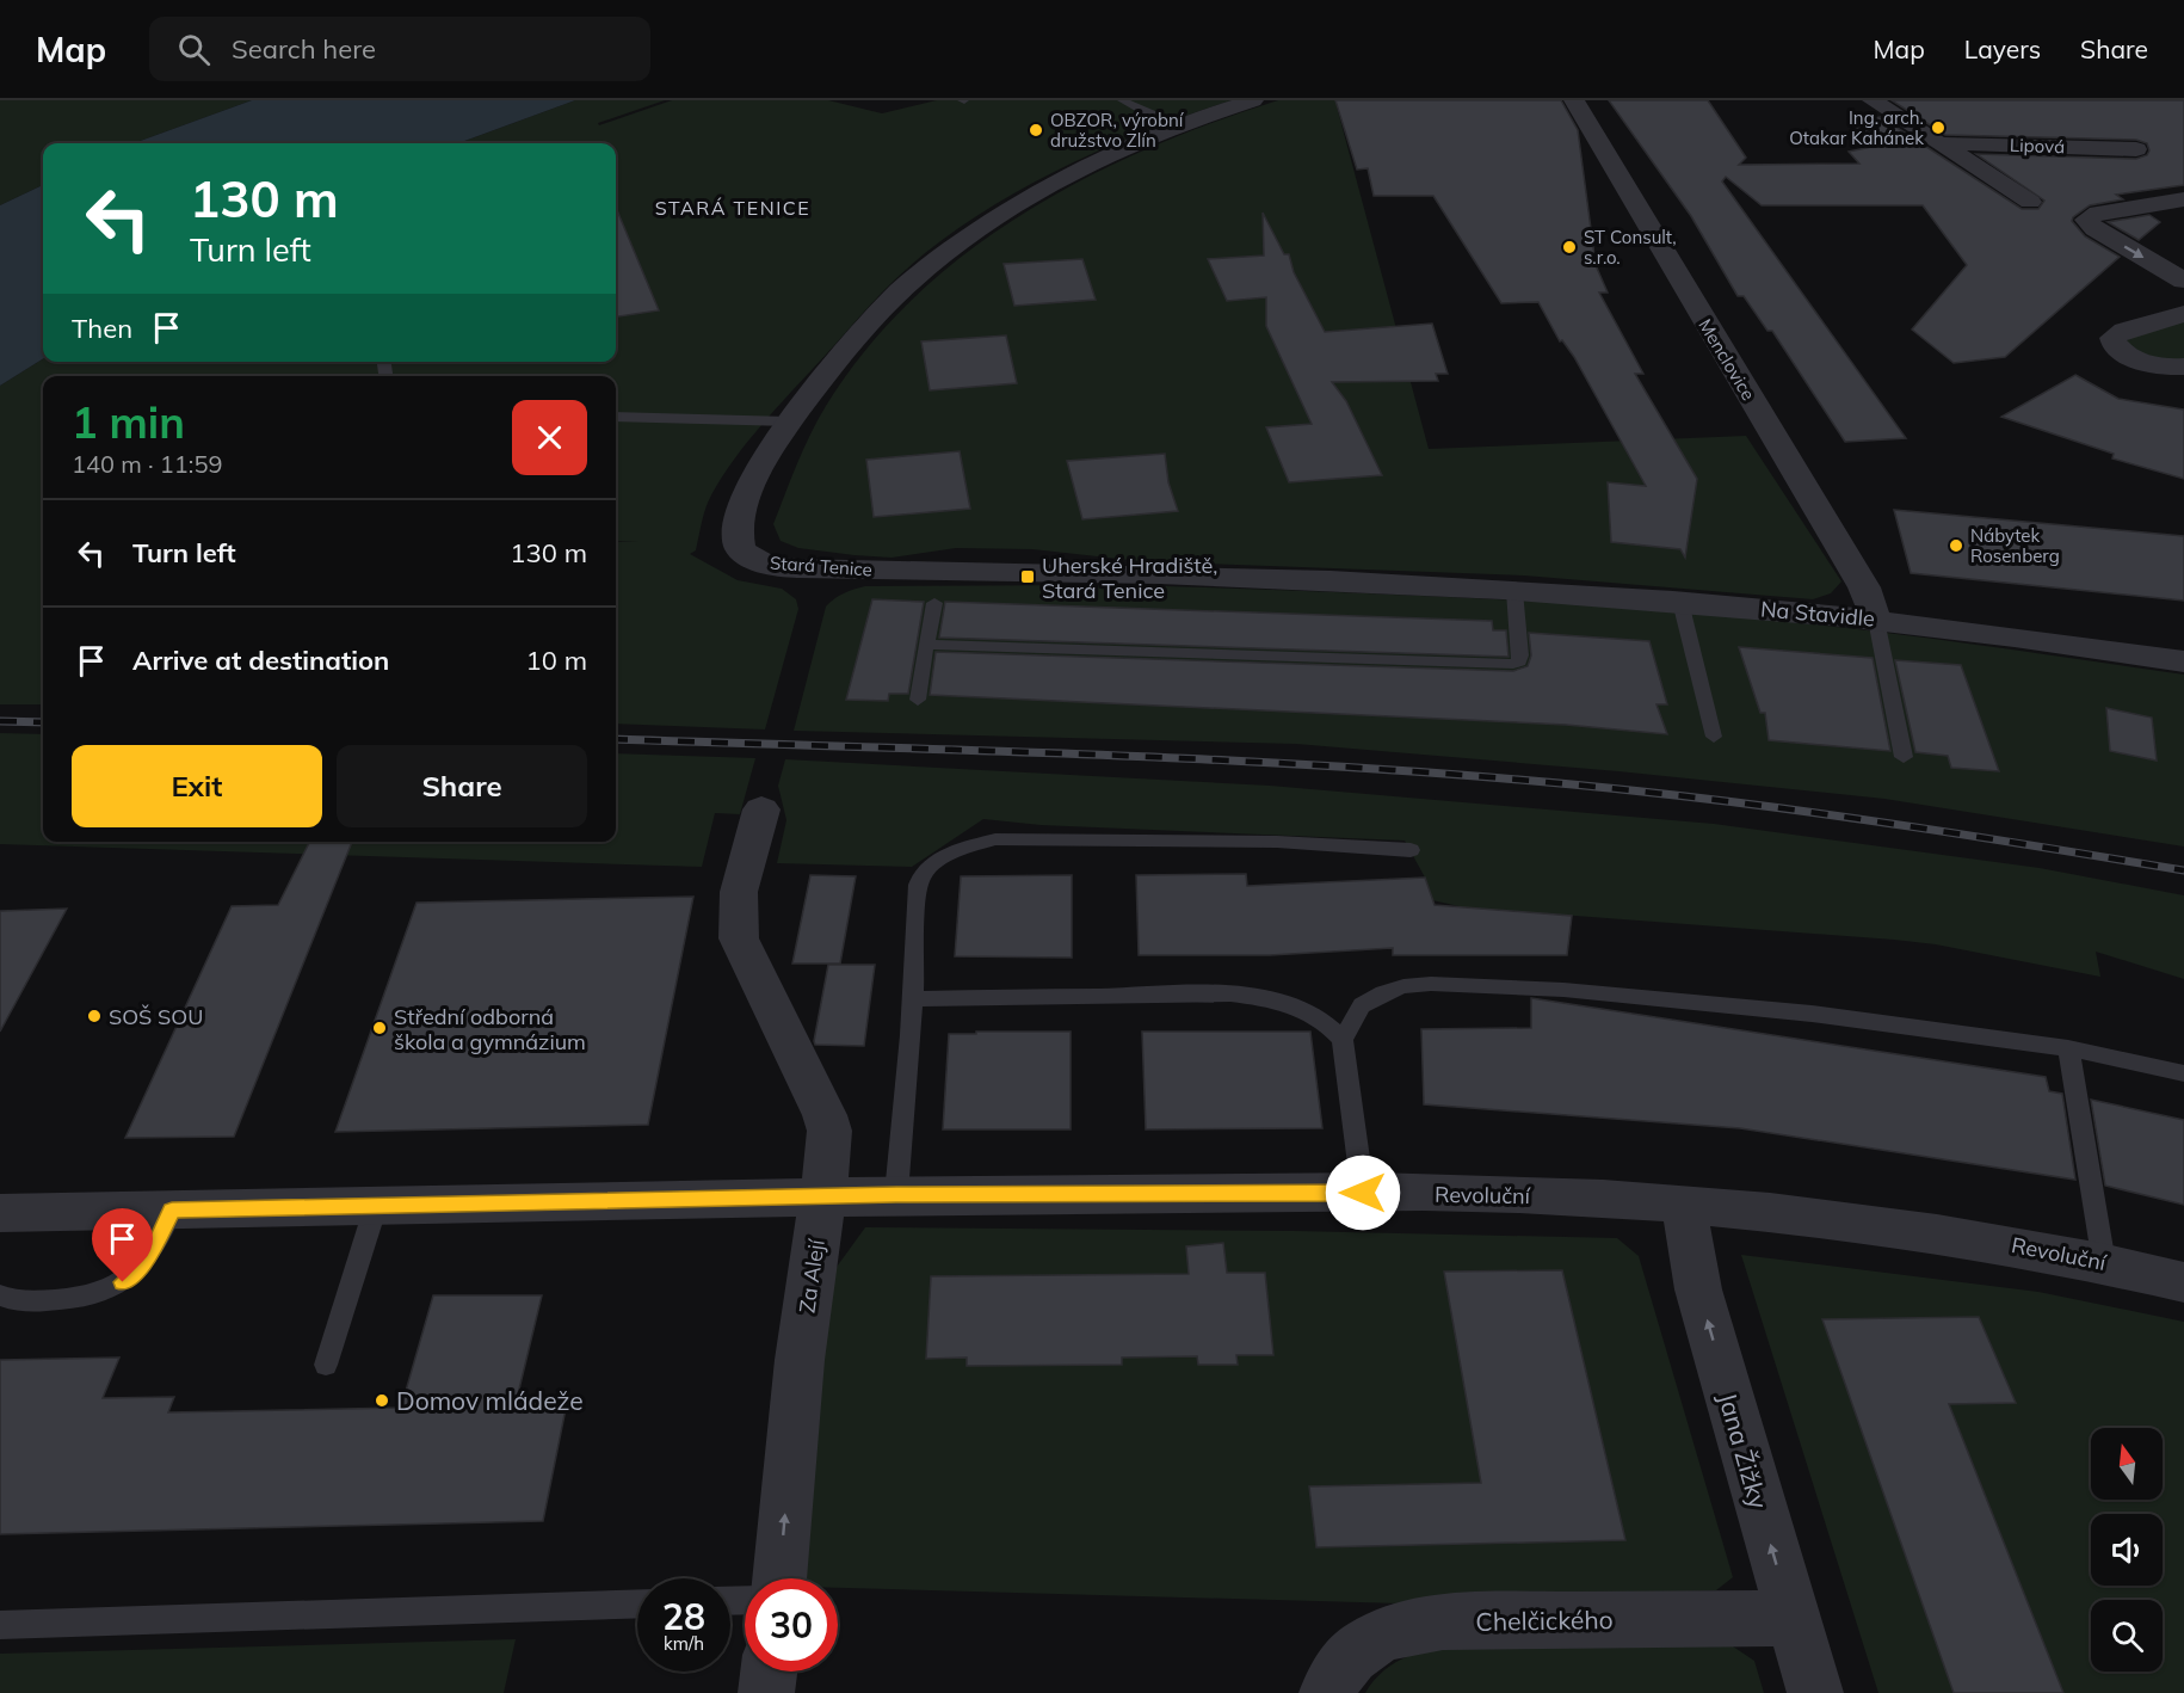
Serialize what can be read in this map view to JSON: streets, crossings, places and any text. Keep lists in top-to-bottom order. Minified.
{"streets":{"street":["Lipová","Menclovice","Stará Tenice","Na Stavidle","Revoluční","Za Alejí","Jana Žižky","Chelčického"]},"crossings":[["Menclovice","Na Stavidle"],["Stará Tenice","Na Stavidle"],["Revoluční","Za Alejí"],["Revoluční","Jana Žižky"],["Jana Žižky","Chelčického"]],"one_way":["Za Alejí","Jana Žižky"],"districts":["STARÁ TENICE"],"places":{"other":["Ing. arch. Otakar Kahánek","OBZOR, výrobní družstvo Zlín","ST Consult, s.r.o.","Nábytek Rosenberg","SOŠ SOU","Střední odborná škola a gymnázium","Domov mládeže"],"transit":["Uherské Hradiště, Stará Tenice"]},"north":"top","page":{"header":"Map","search":"Search here","nav":["Map","Layers","Share"],"turn":["130 m","Turn left"],"then":"Then","heading":["1 min","140 m · 11:59"],"list":[{"name":"Turn left","value":"130 m"},{"name":"Arrive at destination","value":"10 m"}],"buttons":["Exit","Share"],"speed":"28 km/h","limit":"30"}}
